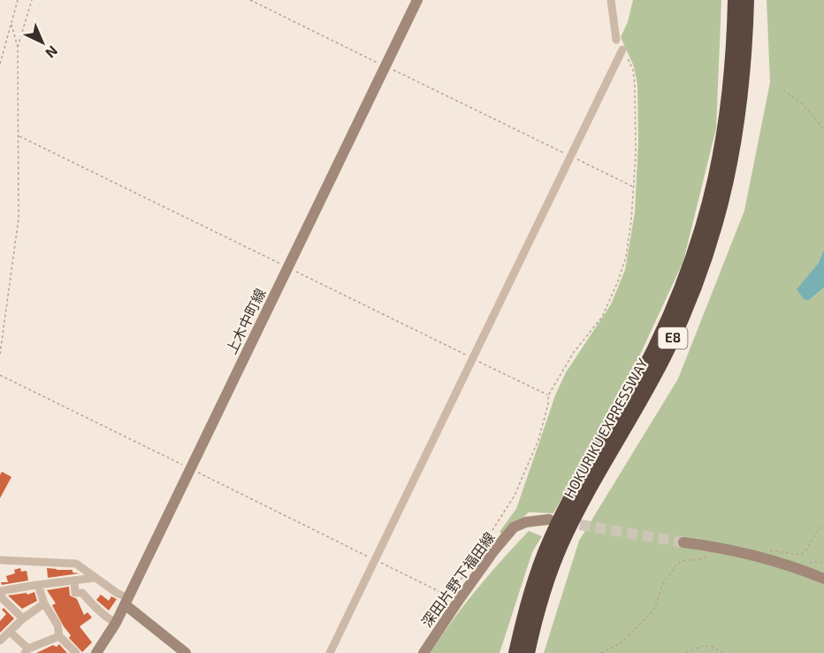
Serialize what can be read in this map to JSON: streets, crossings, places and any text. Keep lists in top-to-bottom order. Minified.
{"streets":{"highway":["E8","HOKURIKU EXPRESSWAY"],"main road":["上木中町線","深田片野下福田線"]},"north":"bottom right"}
